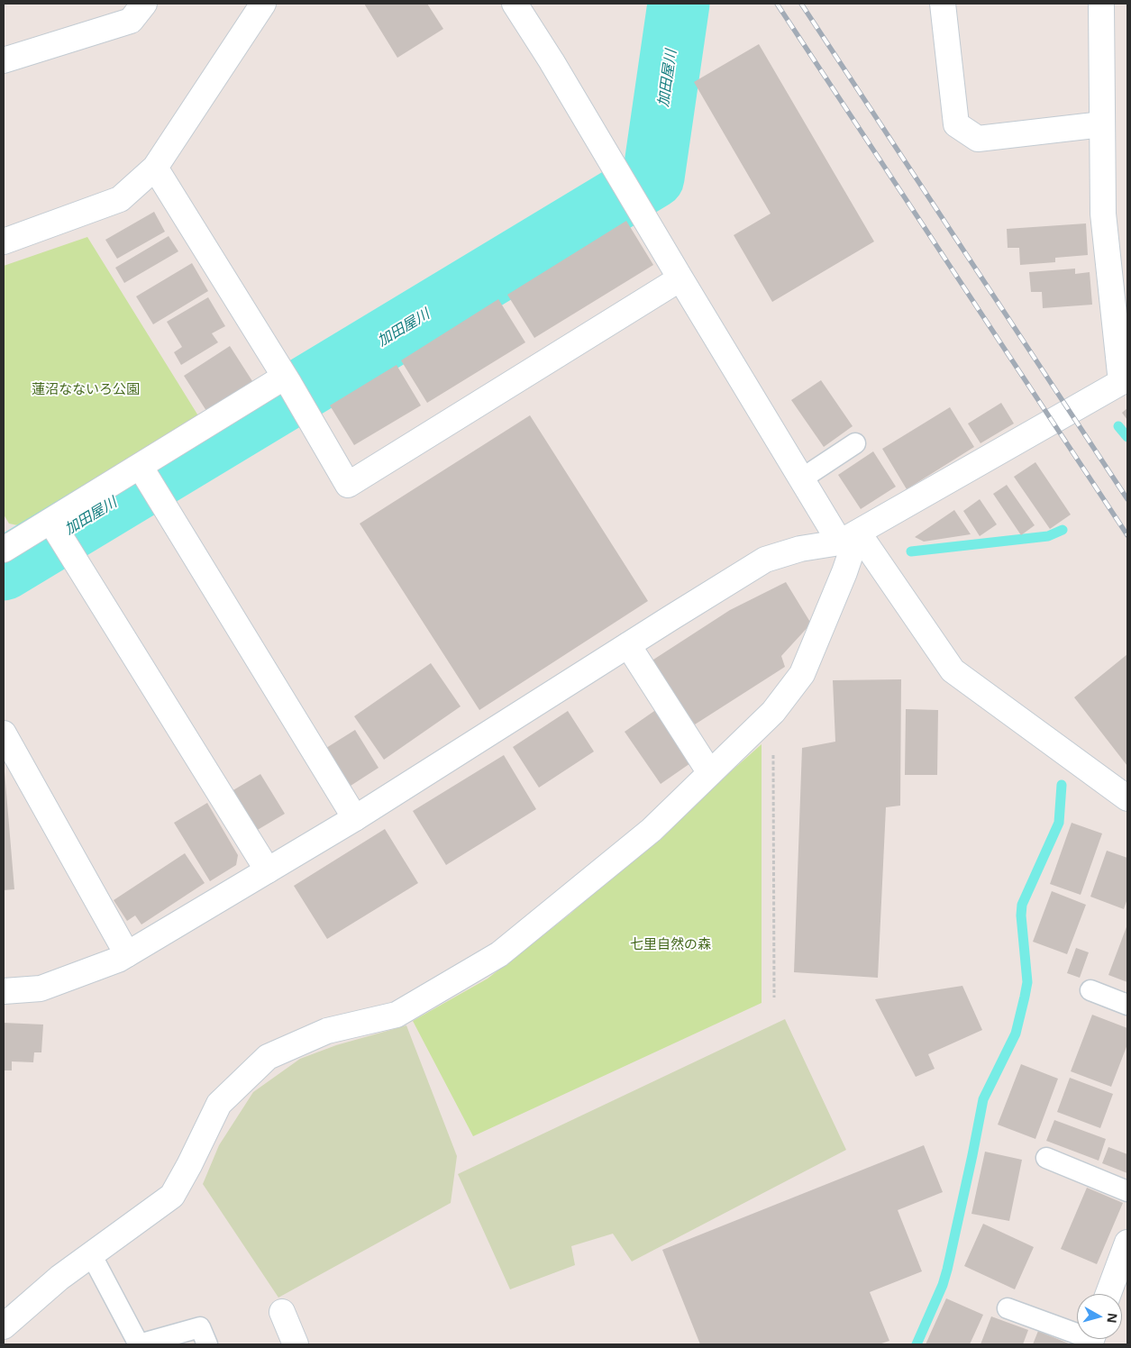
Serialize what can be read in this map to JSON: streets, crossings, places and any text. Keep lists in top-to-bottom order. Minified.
{"water":["加田屋川"],"parks":["蓮沼なないろ公園","七里自然の森"],"north":"right"}
